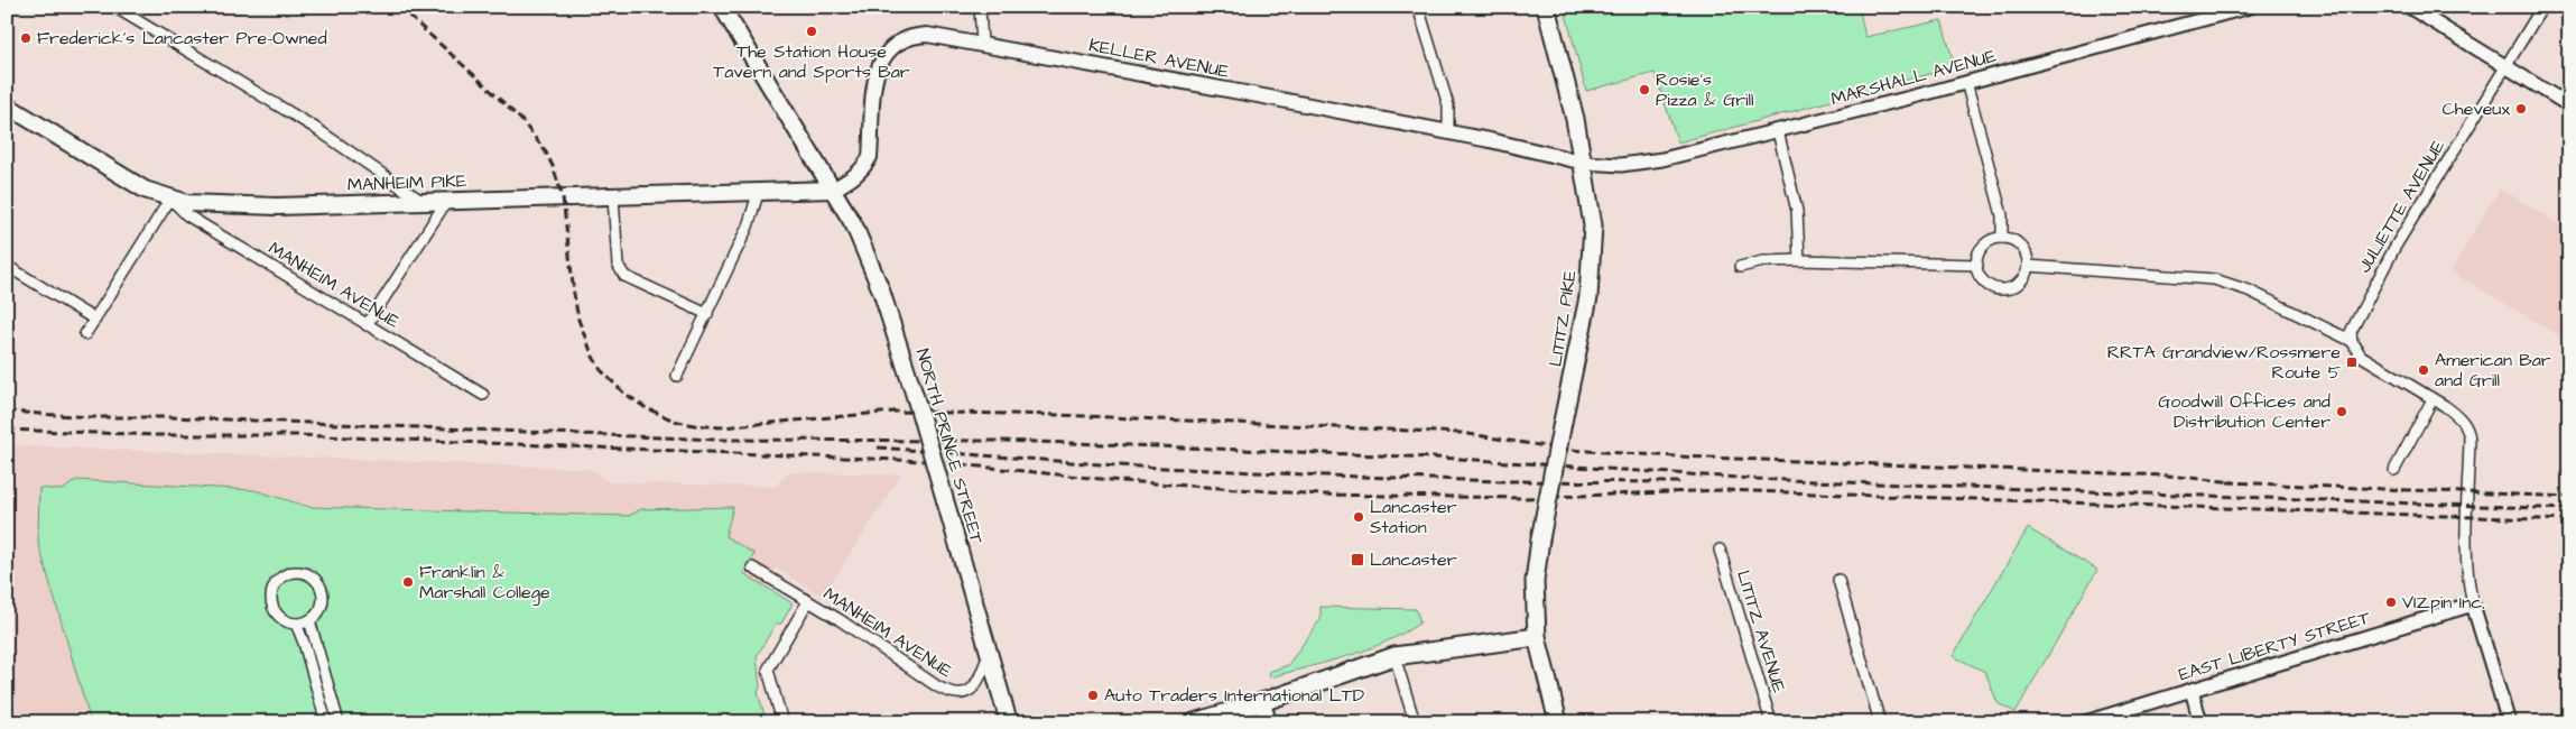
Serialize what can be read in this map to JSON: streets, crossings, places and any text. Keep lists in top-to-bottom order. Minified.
{"streets":{"highway":["LITITZ PIKE"],"main road":["KELLER AVENUE","MANHEIM PIKE","NORTH PRINCE STREET"],"street":["MARSHALL AVENUE","JULIETTE AVENUE","MANHEIM AVENUE","LITITZ AVENUE","EAST LIBERTY STREET"]},"crossings":[["KELLER AVENUE","MARSHALL AVENUE"],["KELLER AVENUE","MANHEIM PIKE"],["KELLER AVENUE","LITITZ PIKE"],["KELLER AVENUE","NORTH PRINCE STREET"],["MARSHALL AVENUE","LITITZ PIKE"],["MANHEIM PIKE","MANHEIM AVENUE"],["MANHEIM PIKE","NORTH PRINCE STREET"],["MANHEIM AVENUE","NORTH PRINCE STREET"]],"places":{"other":["The Station House Tavern and Sports Bar","Frederick's Lancaster Pre-Owned","Rosie’s Pizza & Grill","Cheveux","American Bar and Grill","Goodwill Offices and Distribution Center","Lancaster Station","Franklin & Marshall College","VIZpin Inc.","Auto Traders International LTD"],"transit":["RRTA Grandview/Rossmere Route 5","Lancaster"]}}
